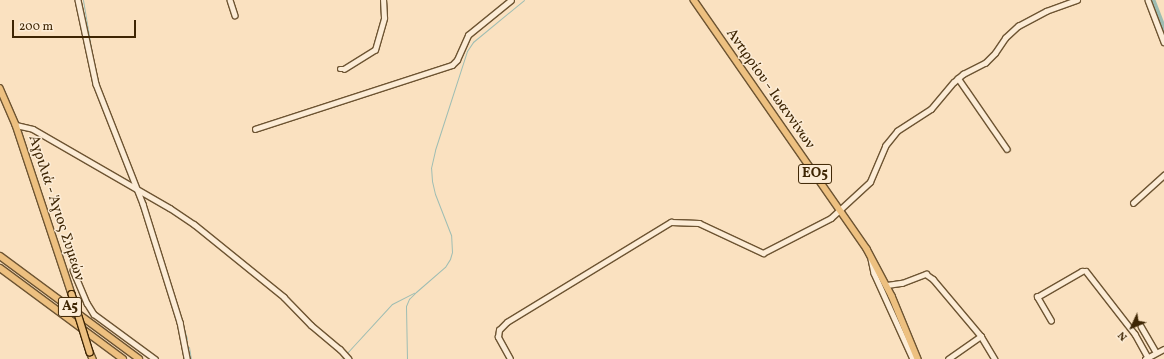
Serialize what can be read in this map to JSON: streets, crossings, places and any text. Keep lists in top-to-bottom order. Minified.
{"streets":{"highway":["Α5"],"main road":["Αντιρρίου - Ιωαννίνων","ΕΟ5","Αγριλιά - Άγιος Συμεών"]},"scale_bar":"200 m","north":"bottom left"}
